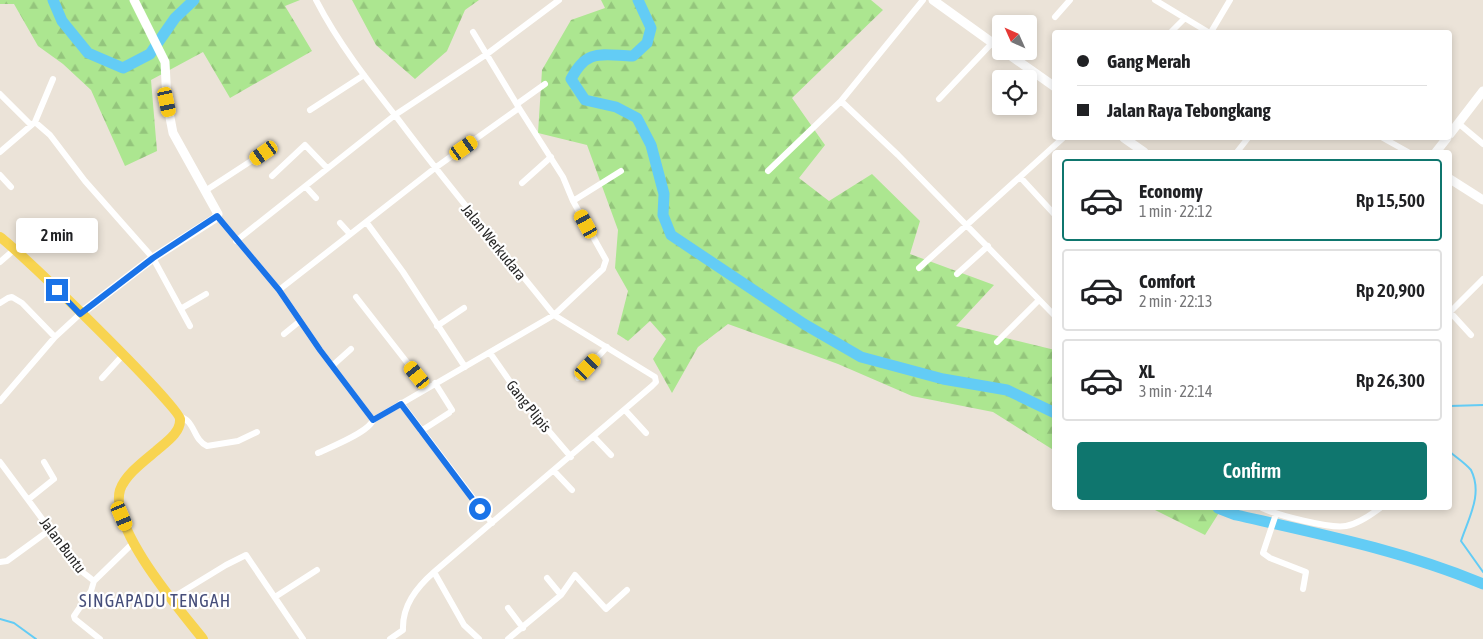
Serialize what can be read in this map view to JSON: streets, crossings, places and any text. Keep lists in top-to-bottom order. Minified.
{"streets":{"street":["Jalan Werkudara","Gang Plipis","Jalan Buntu"]},"districts":["SINGAPADU TENGAH"],"north":"top left","page":{"banner":["Gang Merah","Jalan Raya Tebongkang"],"list":[{"name":"Economy","note":"1 min · 22:12","value":"Rp 15,500"},{"name":"Comfort","note":"2 min · 22:13","value":"Rp 20,900"},{"name":"XL","note":"3 min · 22:14","value":"Rp 26,300"}],"bubble":"2 min","buttons":"Confirm"}}
